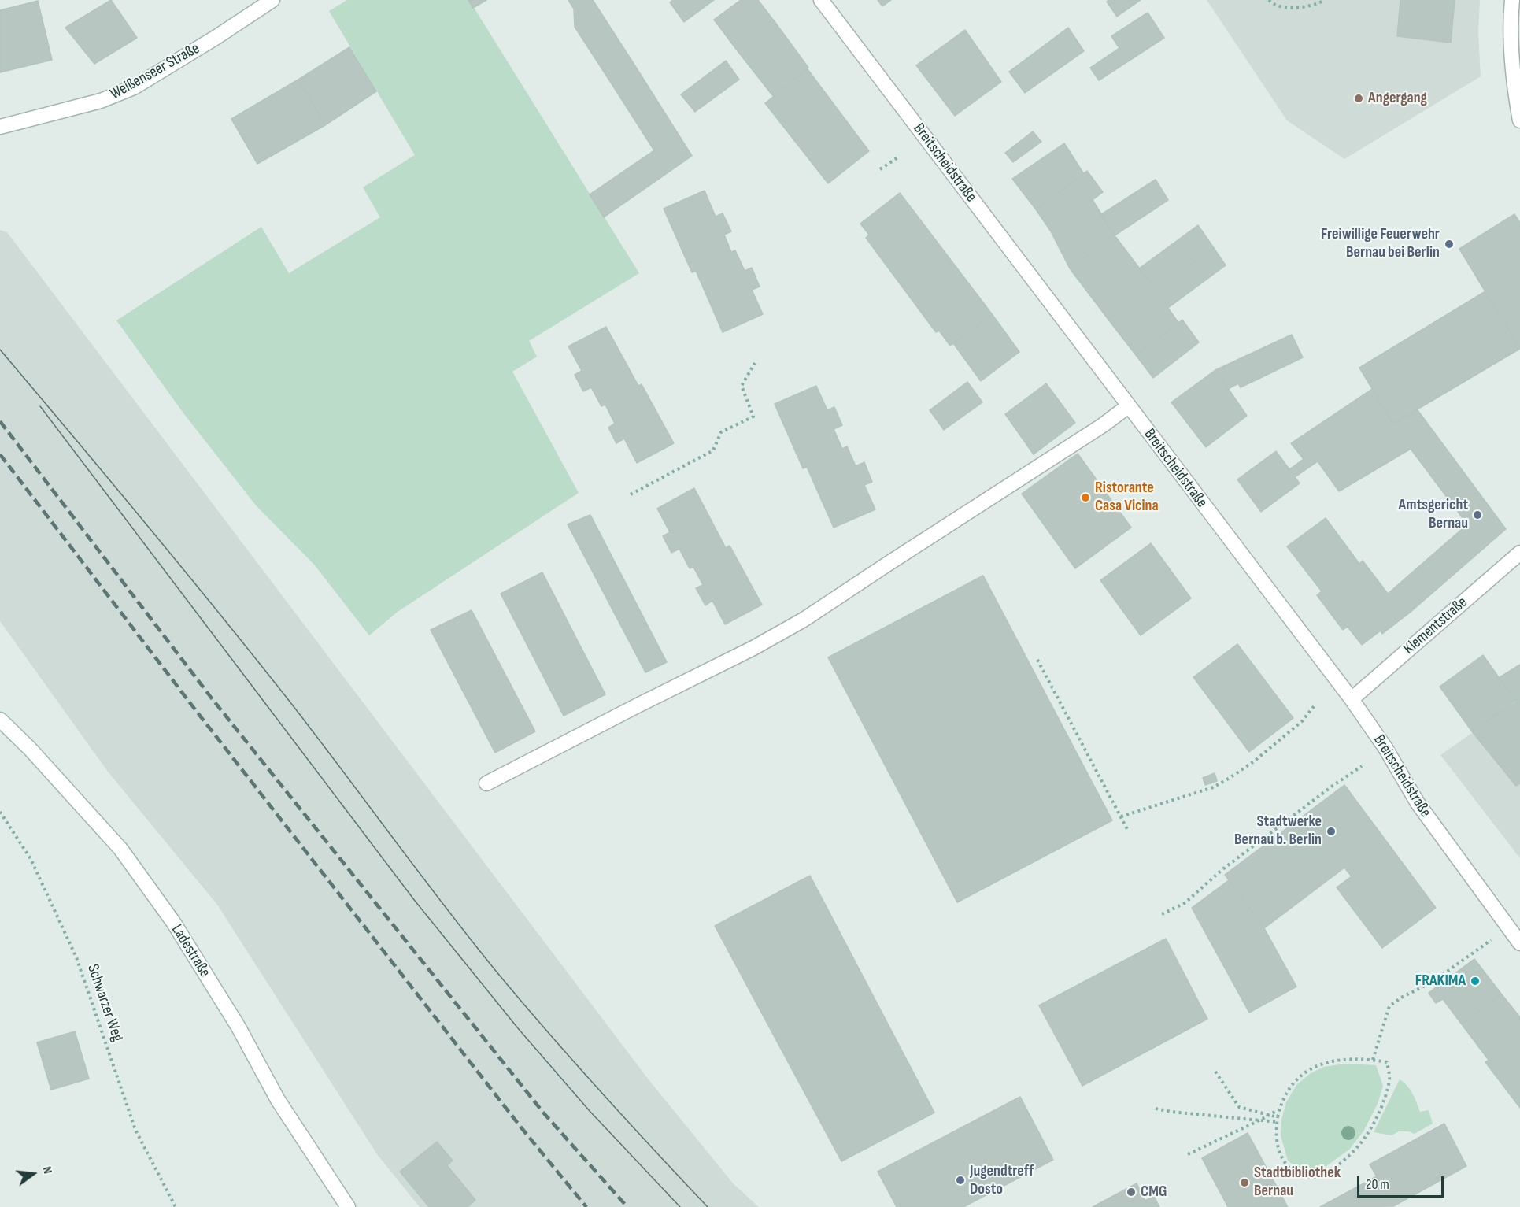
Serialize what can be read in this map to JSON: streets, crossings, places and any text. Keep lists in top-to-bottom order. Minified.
{"streets":{"street":["Weißenseer Straße","Breitscheidstraße","Klementstraße","Ladestraße"],"path":["Schwarzer Weg"]},"crossings":[["Breitscheidstraße","Klementstraße"]],"places":["Angergang","Freiwillige Feuerwehr Bernau bei Berlin","Ristorante Casa Vicina","Amtsgericht Bernau","Stadtwerke Bernau b. Berlin","FRAKIMA","Jugendtreff Dosto","Stadtbibliothek Bernau","CMG"],"scale_bar":"20 m","north":"right"}
